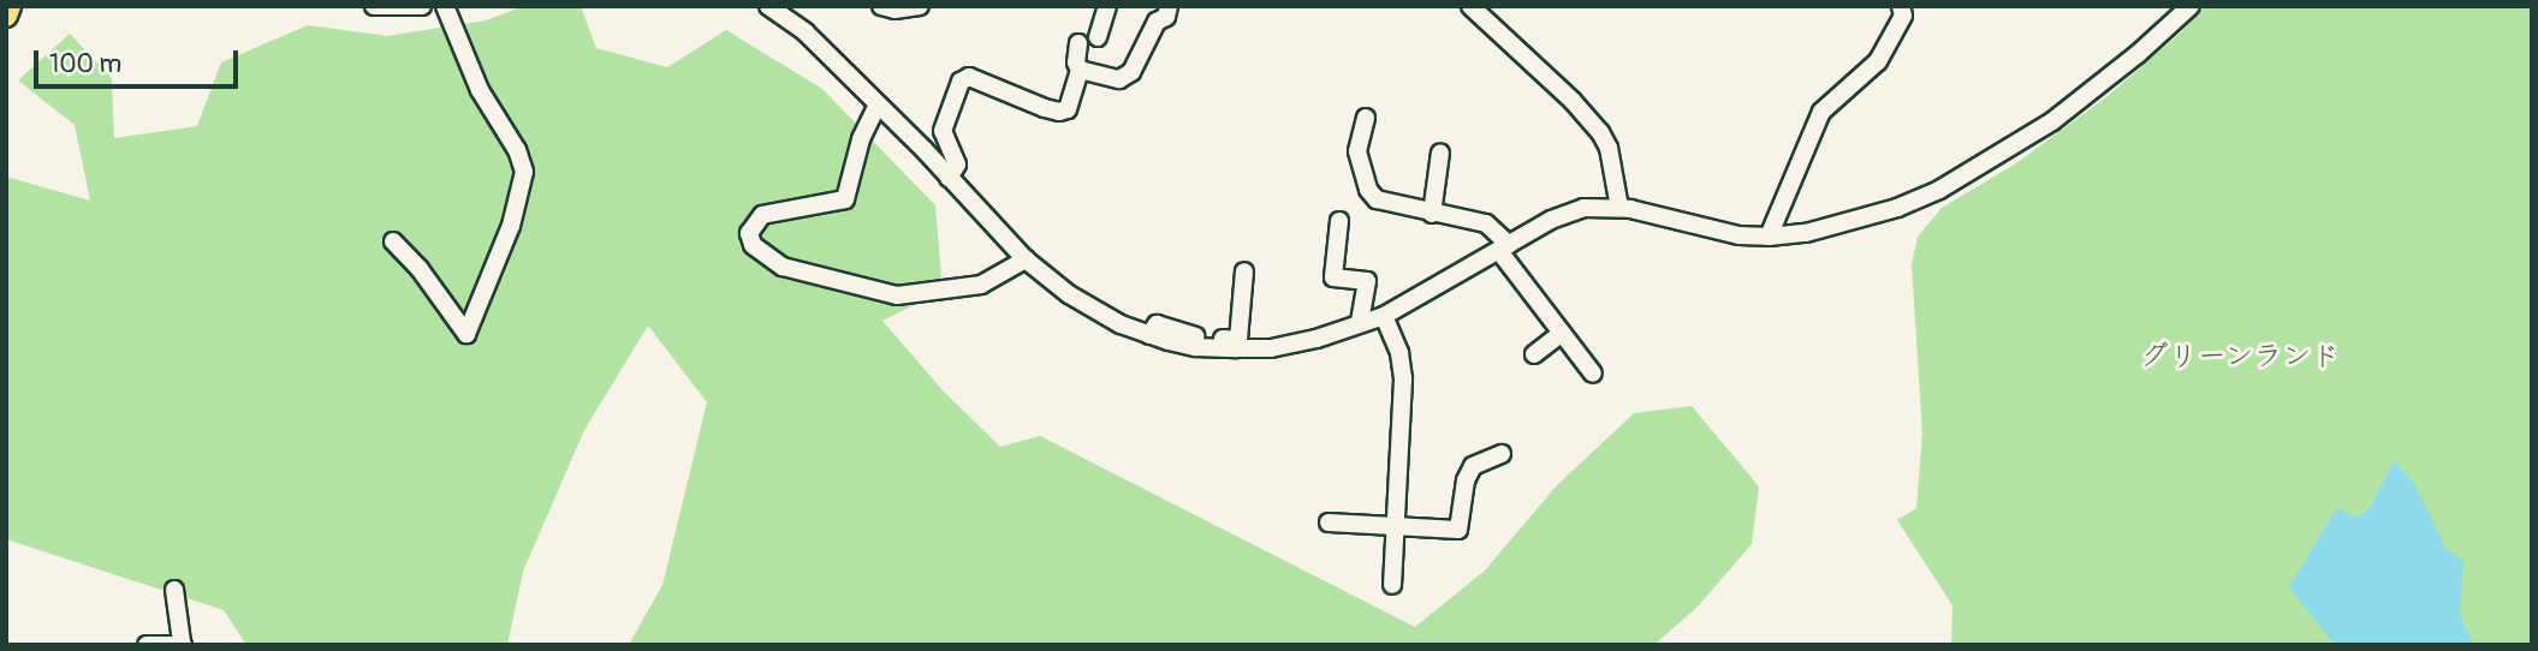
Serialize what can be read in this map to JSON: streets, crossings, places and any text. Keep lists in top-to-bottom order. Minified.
{"parks":["グリーンランド"],"scale_bar":"100 m"}
